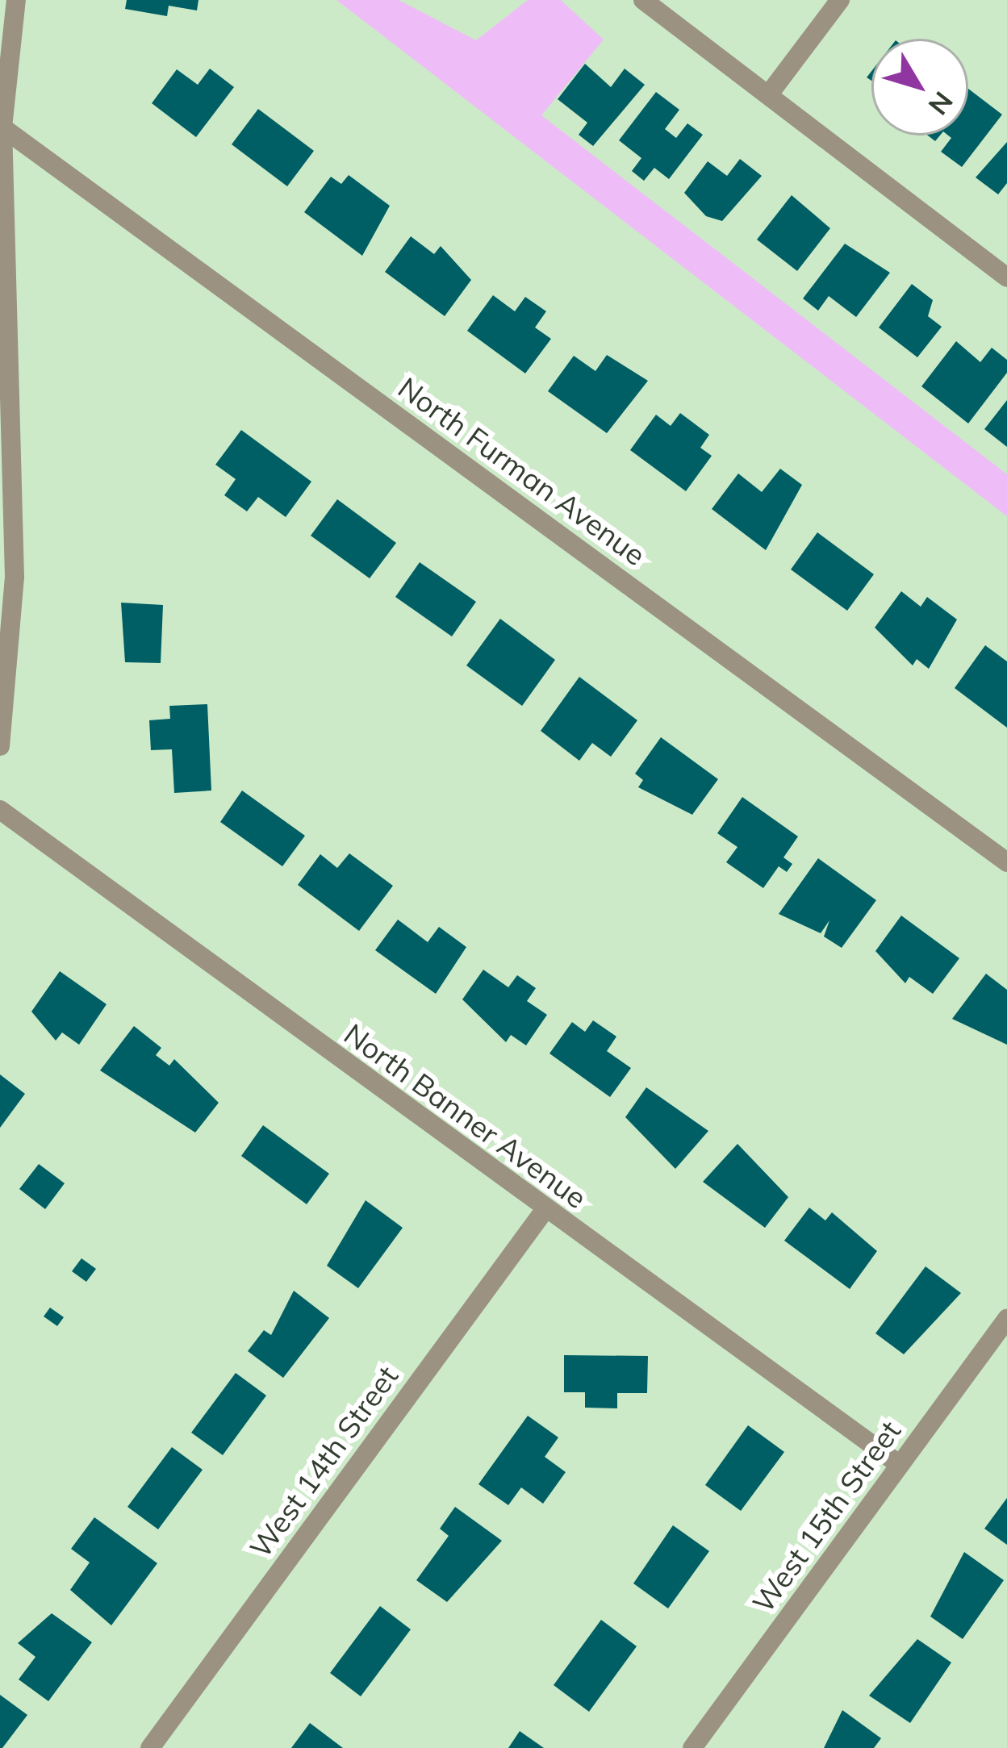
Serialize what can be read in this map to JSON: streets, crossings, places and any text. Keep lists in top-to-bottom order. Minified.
{"streets":{"street":["North Furman Avenue","North Banner Avenue","West 14th Street","West 15th Street"]},"crossings":[["North Banner Avenue","West 14th Street"],["North Banner Avenue","West 15th Street"]],"north":"bottom right"}
